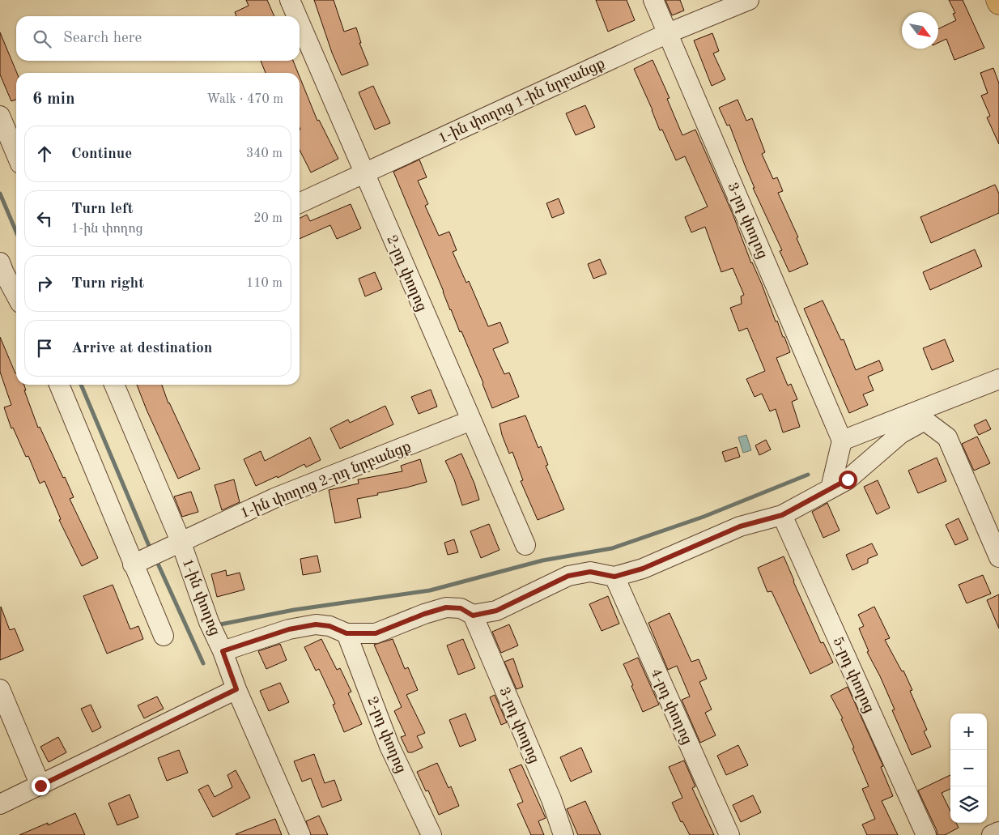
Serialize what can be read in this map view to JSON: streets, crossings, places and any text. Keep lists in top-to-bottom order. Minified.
{"streets":{"street":["1-ին փողոց 1-ին նրբանցք","3-րդ փողոց","2-րդ փողոց","1-ին փողոց 2-րդ նրբանցք","1-ին փողոց","5-րդ փողոց","4-րդ փողոց"]},"crossings":[["1-ին փողոց 1-ին նրբանցք","3-րդ փողոց"],["1-ին փողոց 1-ին նրբանցք","2-րդ փողոց"],["2-րդ փողոց","1-ին փողոց 2-րդ նրբանցք"],["1-ին փողոց 2-րդ նրբանցք","1-ին փողոց"]],"north":"bottom right","page":{"search":"Search here","heading":["6 min","Walk · 470 m"],"list":[["Continue","340 m"],["Turn left","1-ին փողոց","20 m"],["Turn right","110 m"],"Arrive at destination"],"map_buttons":["+","−"]}}
